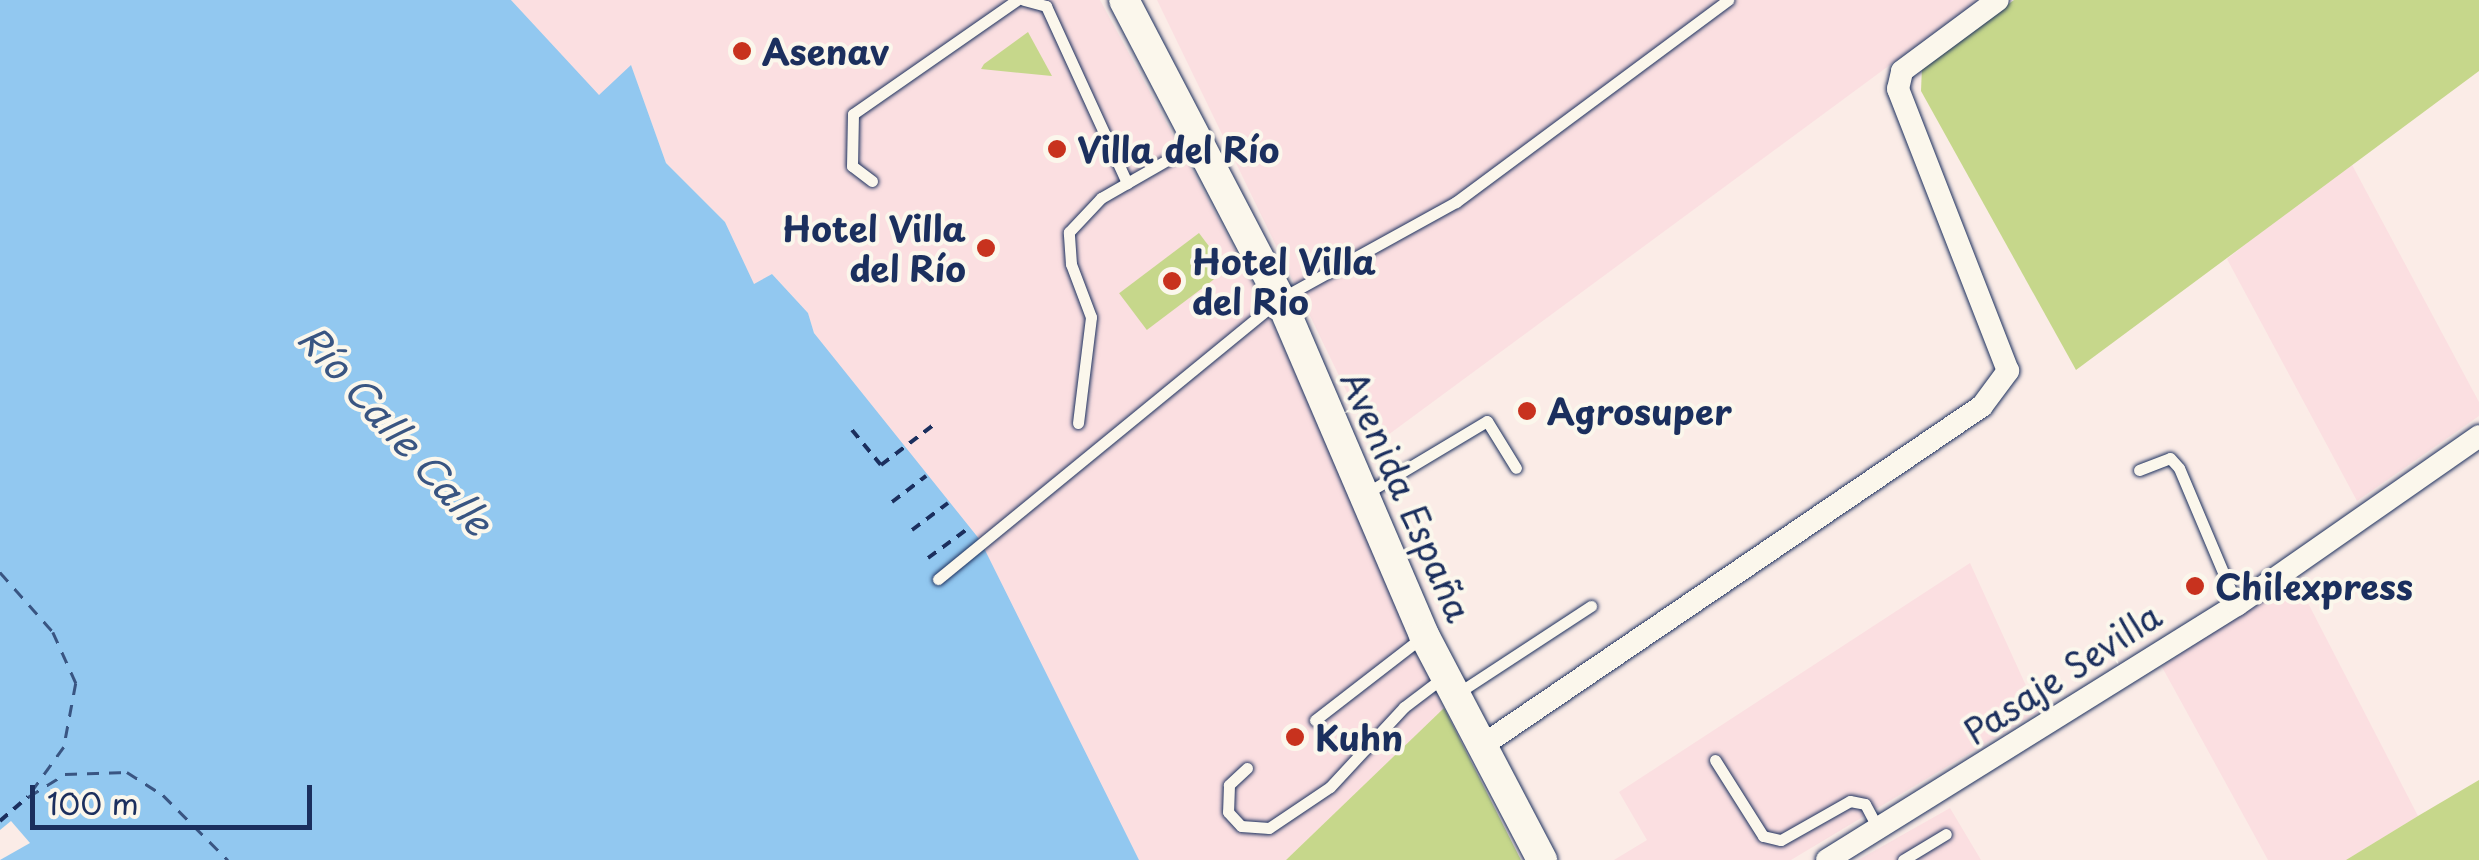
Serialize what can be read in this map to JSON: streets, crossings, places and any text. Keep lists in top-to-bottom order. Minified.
{"streets":{"main road":["Avenida España"],"street":["Pasaje Sevilla"]},"water":["Río Calle Calle"],"places":["Asenav","Villa del Río","Hotel Villa del Río","Hotel Villa del Rio","Agrosuper","Chilexpress","Kuhn"],"scale_bar":"100 m"}
